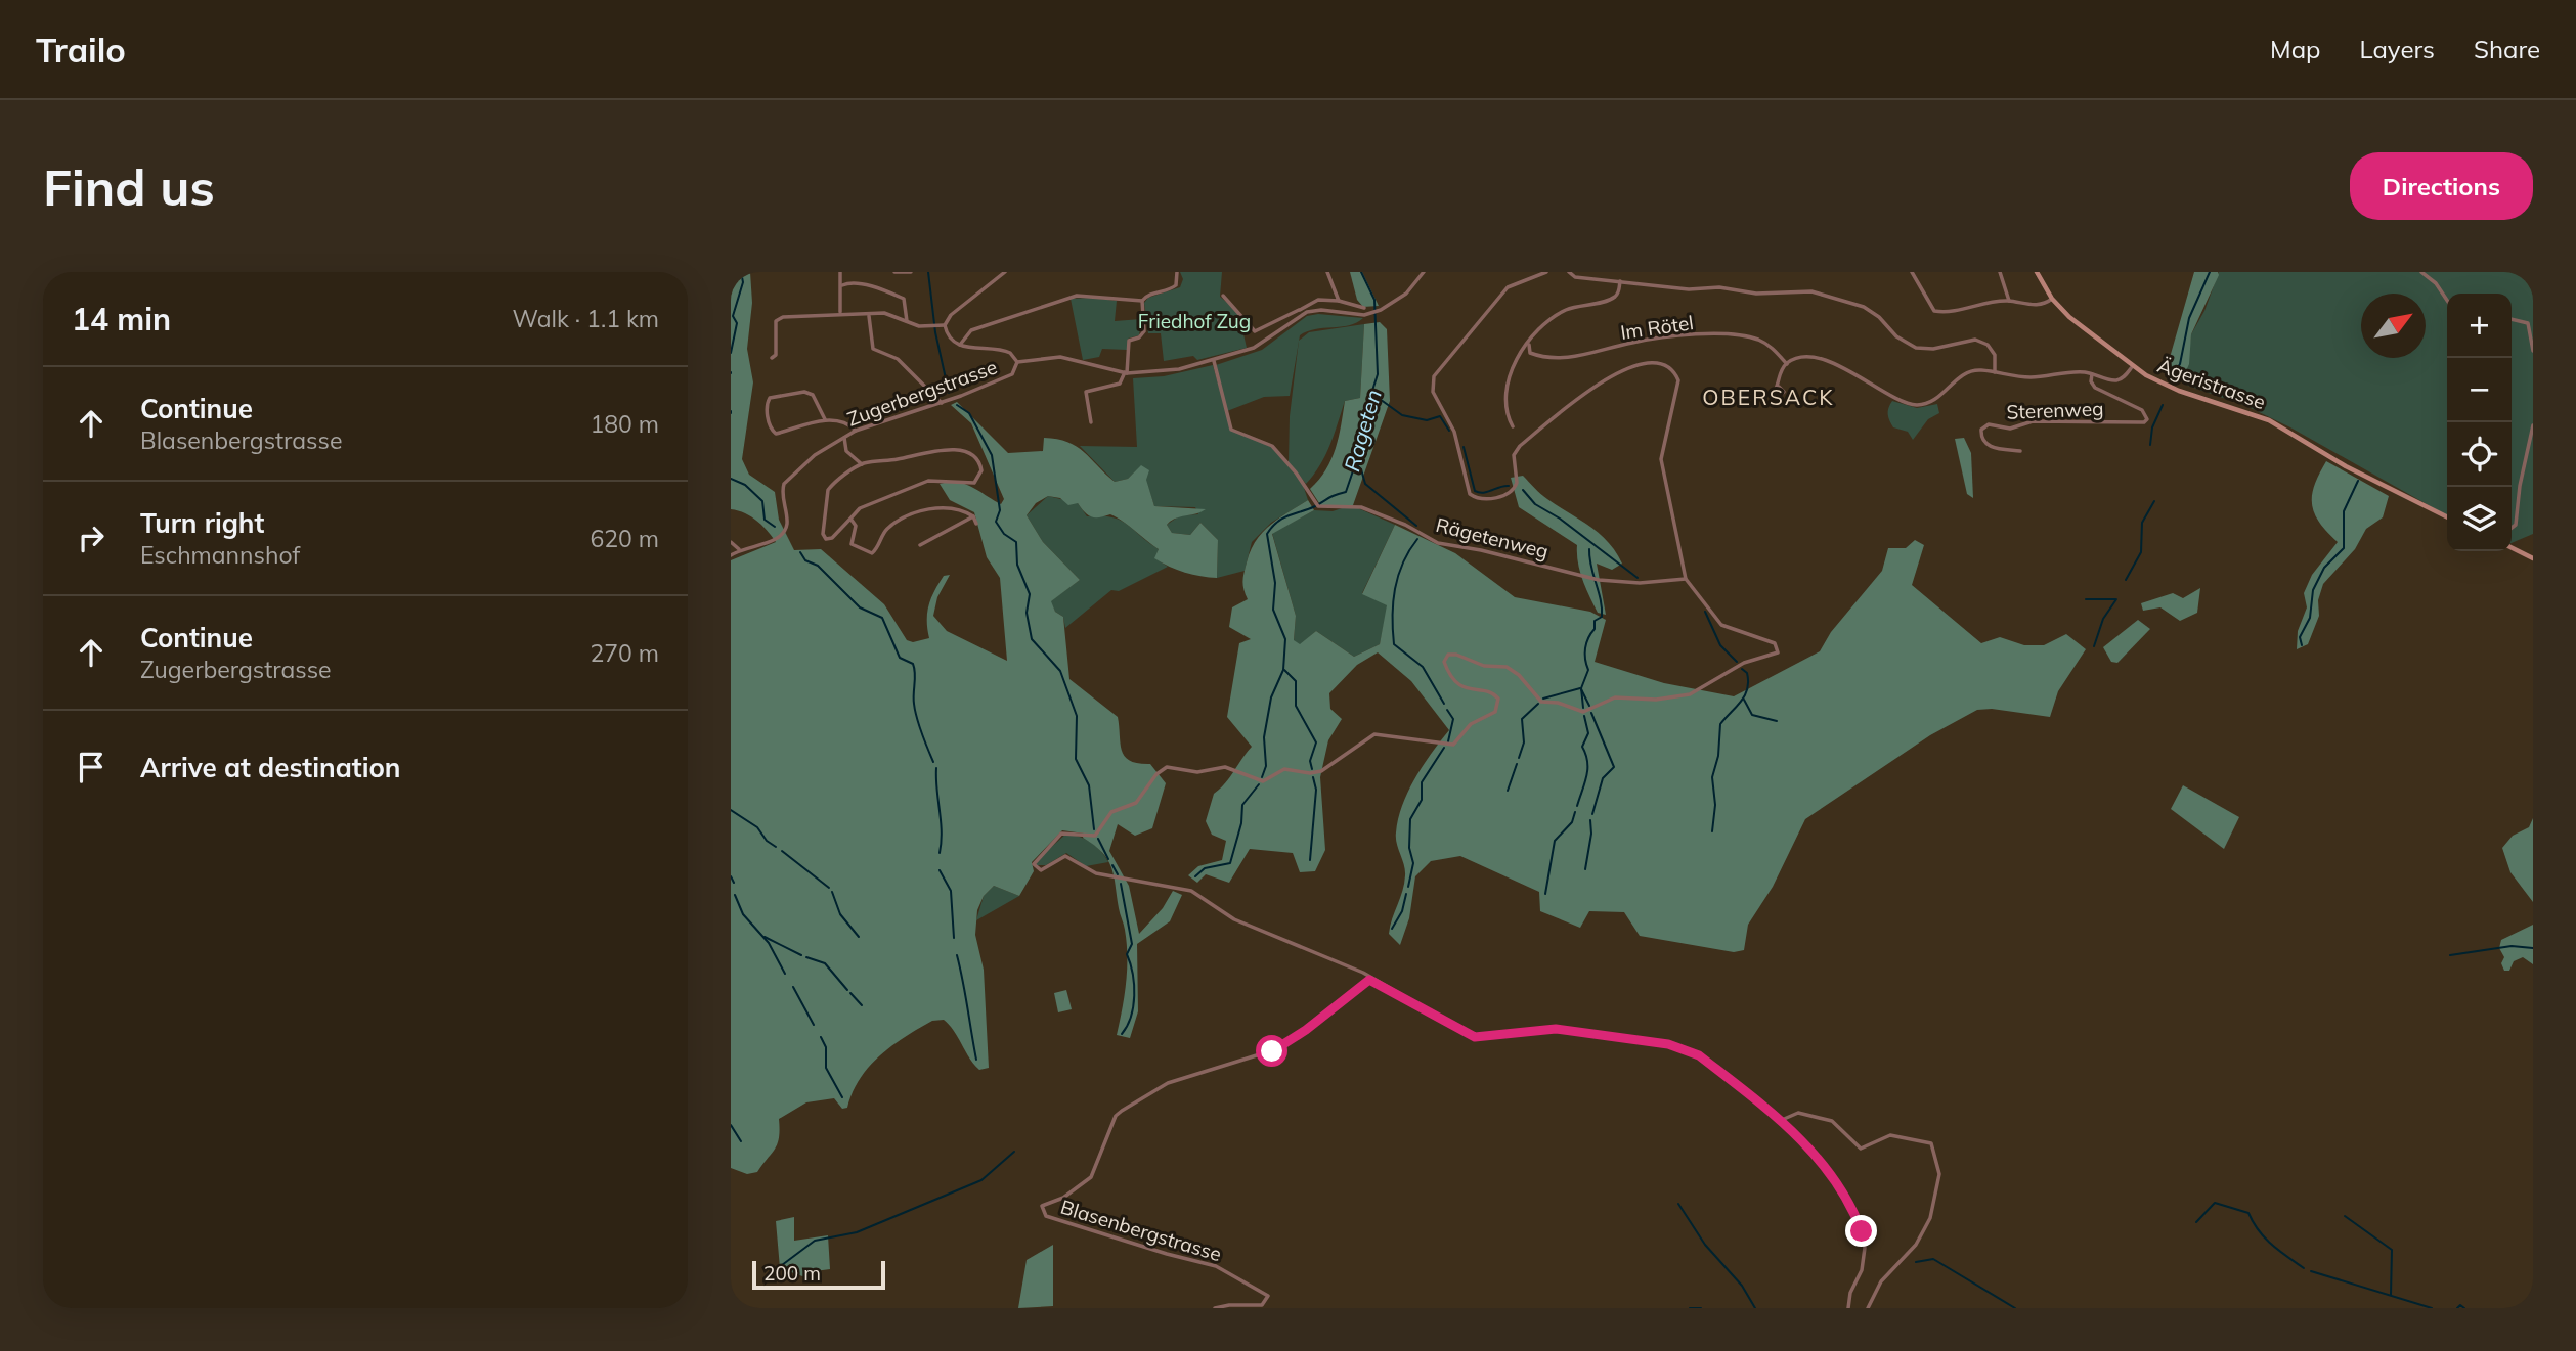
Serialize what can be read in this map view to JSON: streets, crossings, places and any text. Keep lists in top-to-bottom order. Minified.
{"streets":{"main road":["Ägeristrasse"],"street":["Im Rötel","Zugerbergstrasse","Sterenweg","Rägetenweg","Blasenbergstrasse"]},"districts":["OBERSACK"],"water":["Rageten"],"parks":["Friedhof Zug"],"scale_bar":"200 m","north":"top right","page":{"header":"Trailo","nav":["Map","Layers","Share"],"buttons":"Directions","title":"Find us","heading":["14 min","Walk · 1.1 km"],"map_buttons":["+","−"],"list":[["Continue","Blasenbergstrasse","180 m"],["Turn right","Eschmannshof","620 m"],["Continue","Zugerbergstrasse","270 m"],"Arrive at destination"],"scale":"200 m"}}
